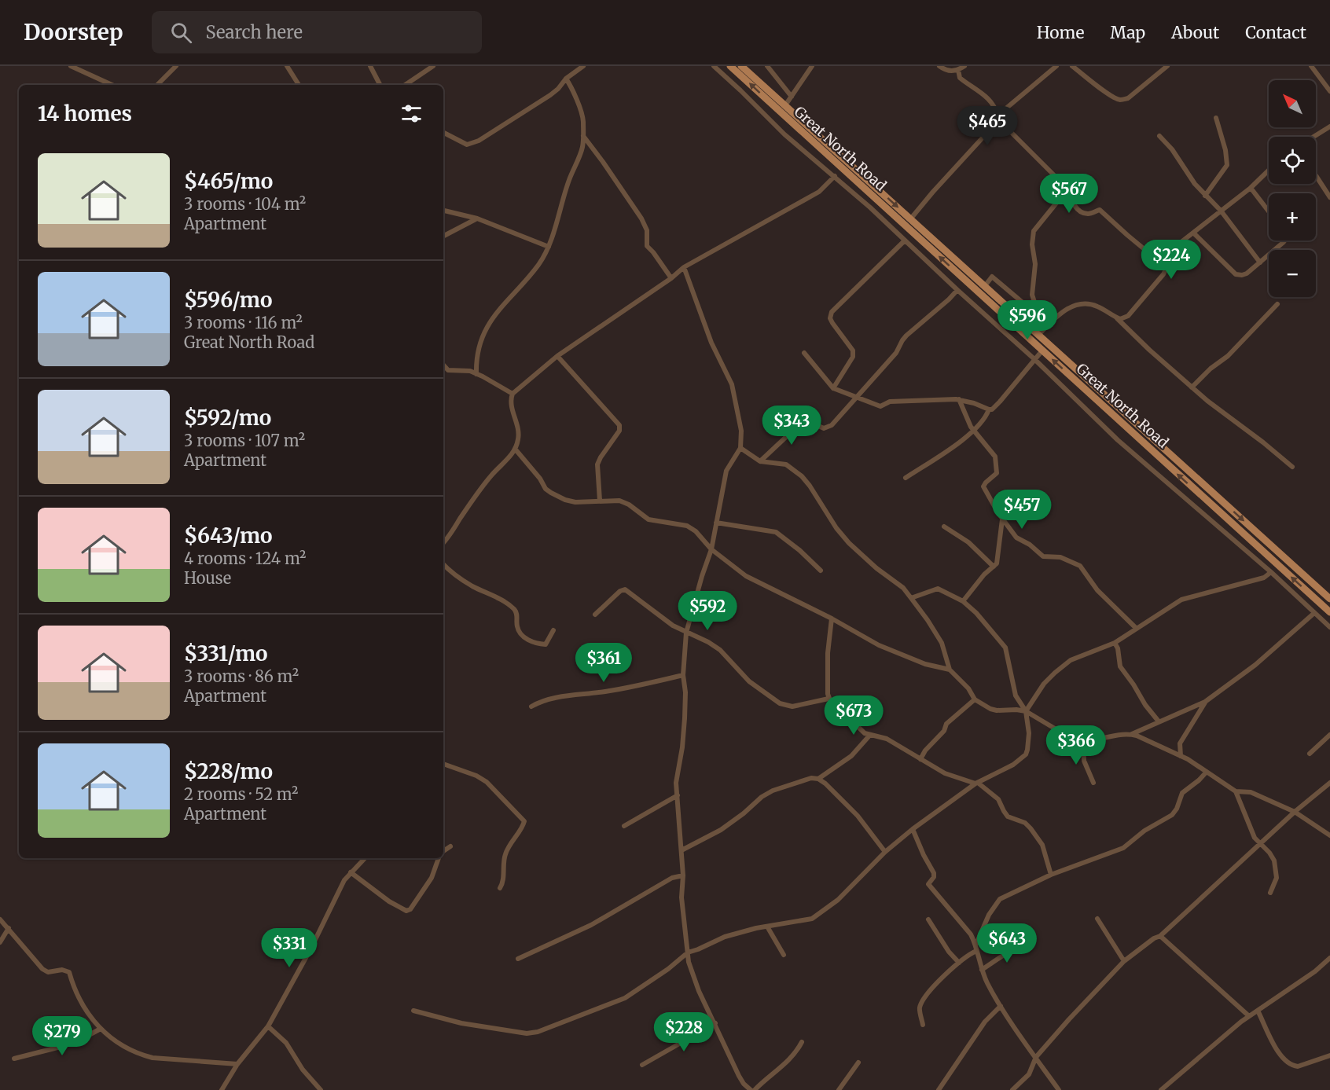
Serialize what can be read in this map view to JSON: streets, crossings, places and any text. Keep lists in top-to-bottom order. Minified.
{"streets":{"main road":["Great North Road"]},"north":"top left","page":{"header":"Doorstep","search":"Search here","nav":["Home","Map","About","Contact"],"map_buttons":["+","−"],"heading":"14 homes","price":["$465","$567","$224","$596","$343","$457","$592","$361","$673","$366","$643","$331","$228","$279"],"list":[{"name":"$465/mo","note":"3 rooms · 104 m² · Apartment"},{"name":"$596/mo","note":"3 rooms · 116 m² · Great North Road"},{"name":"$592/mo","note":"3 rooms · 107 m² · Apartment"},{"name":"$643/mo","note":"4 rooms · 124 m² · House"},{"name":"$331/mo","note":"3 rooms · 86 m² · Apartment"},{"name":"$228/mo","note":"2 rooms · 52 m² · Apartment"}]}}
